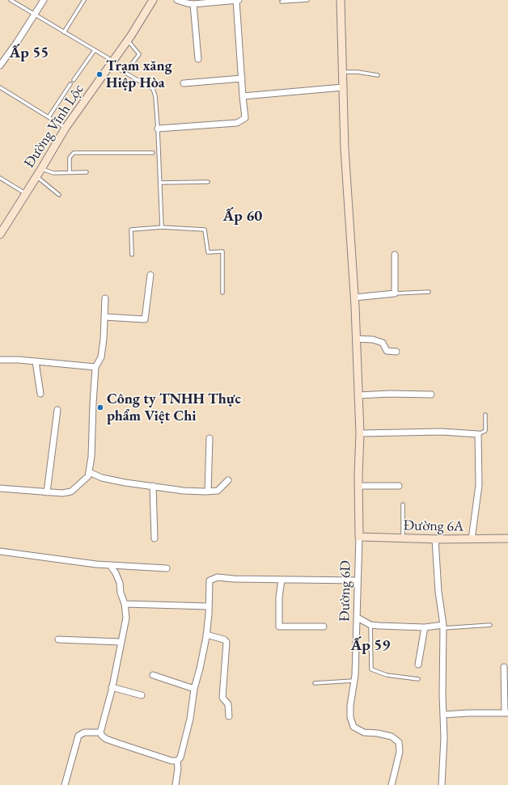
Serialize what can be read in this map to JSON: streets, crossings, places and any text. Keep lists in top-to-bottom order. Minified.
{"streets":{"street":["Đường Vĩnh Lộc","Đường 6A","Đường 6D"]},"crossings":[["Đường 6A","Đường 6D"]],"districts":["Ấp 55","Ấp 60","Ấp 59"],"places":["Trạm xăng Hiệp Hòa","Công ty TNHH Thực phẩm Việt Chi"]}
